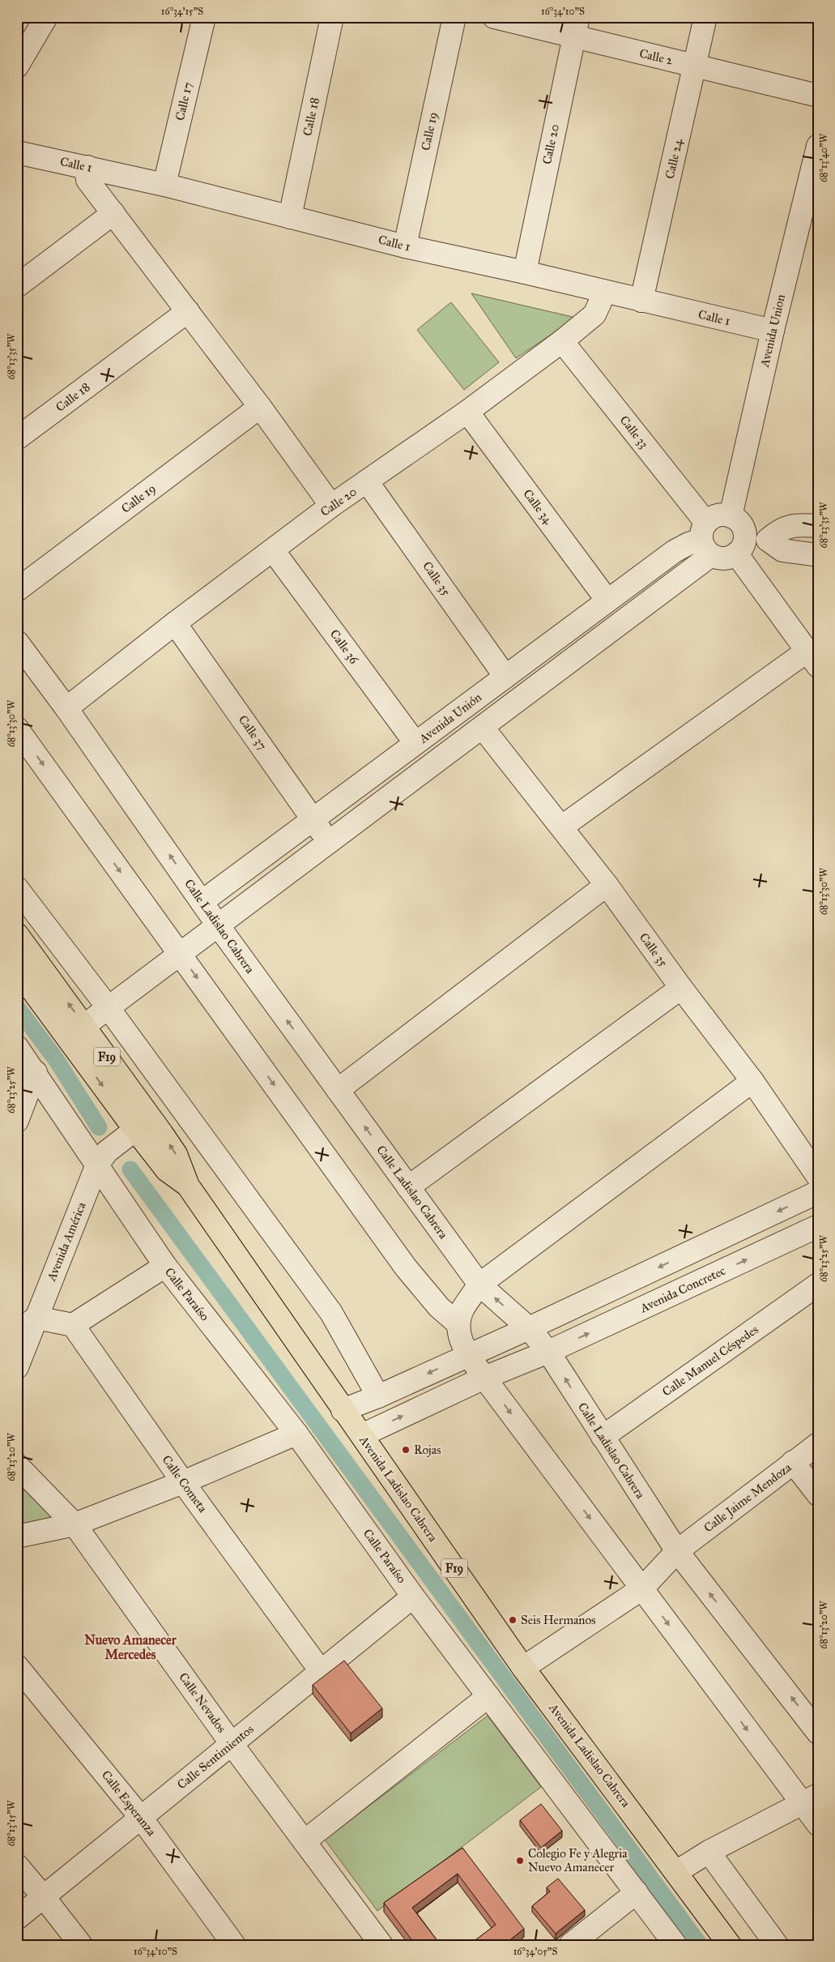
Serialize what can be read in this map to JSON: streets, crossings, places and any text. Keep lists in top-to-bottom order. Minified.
{"streets":{"highway":["F19","Avenida Ladislao Cabrera"],"street":["Calle 2","Calle 17","Calle 18","Calle 19","Calle 20","Calle 24","Calle 1","Avenida Union","Calle 33","Calle 34","Calle 35","Calle 36","Avenida Unión","Calle 37","Calle Ladislao Cabrera","Avenida América","Avenida Concretec","Calle Paraíso","Calle Manuel Céspedes","Calle Cometa","Calle Jaime Mendoza","Calle Nevados","Calle Sentimientos","Calle Esperanza"]},"crossings":[["Calle 2","Calle 20"],["Calle 2","Calle 24"],["Calle 17","Calle 1"],["Calle 18","Calle 1"],["Calle 19","Calle 1"],["Calle 20","Calle 1"],["Calle 20","Calle 33"],["Calle 20","Calle 34"],["Calle 20","Calle 35"],["Calle 20","Calle 36"],["Calle 20","Calle 37"],["Calle 20","Calle Ladislao Cabrera"],["Calle 24","Calle 1"],["Calle 1","Avenida Union"],["Avenida Union","Calle 33"],["Avenida Union","Avenida Unión"],["Calle 33","Avenida Unión"],["Calle 34","Avenida Unión"],["Calle 35","Avenida Unión"],["Calle 36","Avenida Unión"],["Avenida Unión","Calle 37"],["Avenida Unión","Calle Ladislao Cabrera"],["Calle Ladislao Cabrera","Avenida Concretec"],["Calle Ladislao Cabrera","Calle Manuel Céspedes"],["Calle Ladislao Cabrera","Calle Jaime Mendoza"],["F19","Avenida América"],["F19","Calle Paraíso"],["F19","Avenida Ladislao Cabrera"],["Avenida América","Calle Paraíso"],["Avenida Concretec","Avenida Ladislao Cabrera"],["Calle Paraíso","Calle Sentimientos"],["Calle Cometa","Calle Sentimientos"],["Avenida Ladislao Cabrera","Calle Jaime Mendoza"],["Calle Nevados","Calle Sentimientos"],["Calle Sentimientos","Calle Esperanza"]],"districts":["Nuevo Amanecer Mercedes"],"places":["Rojas","Seis Hermanos","Colegio Fe y Alegria Nuevo Amanecer"],"coordinates":["16°34'15\"S","16°34'10\"S","68°13'40\"W","68°13'35\"W","68°13'30\"W","68°13'25\"W","68°13'20\"W","68°13'15\"W","16°34'05\"S"]}
